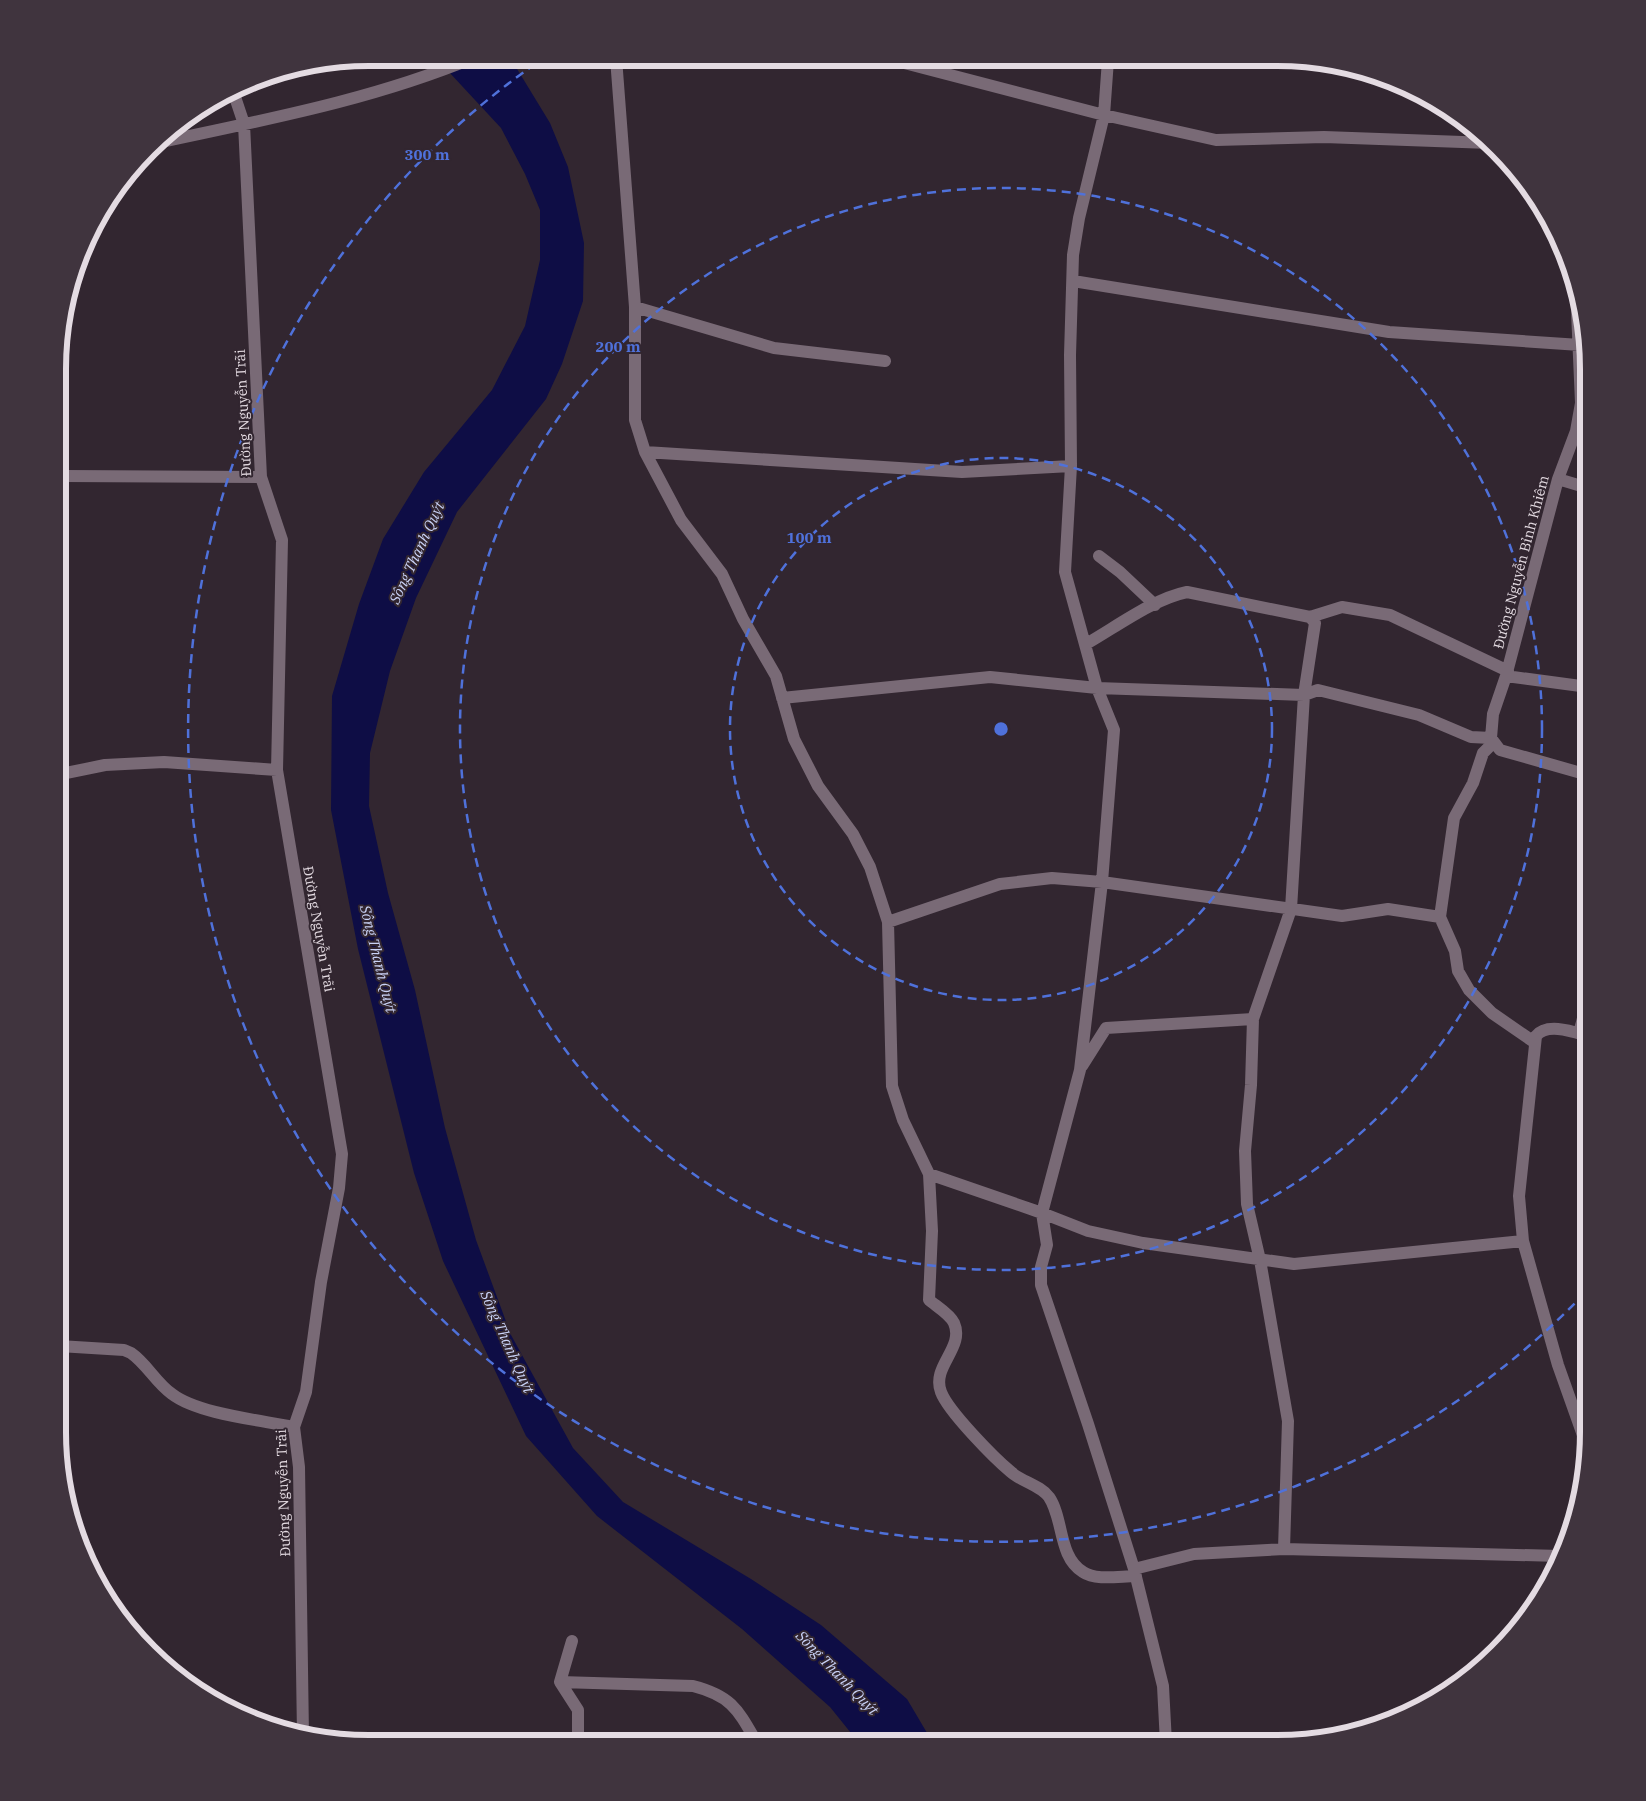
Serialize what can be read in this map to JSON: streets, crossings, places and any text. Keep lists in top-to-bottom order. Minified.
{"streets":{"street":["Đường Nguyễn Trãi","Đường Nguyễn Bỉnh Khiêm"]},"water":["Sông Thanh Quýt"],"rings":["300 m","200 m","100 m"]}
